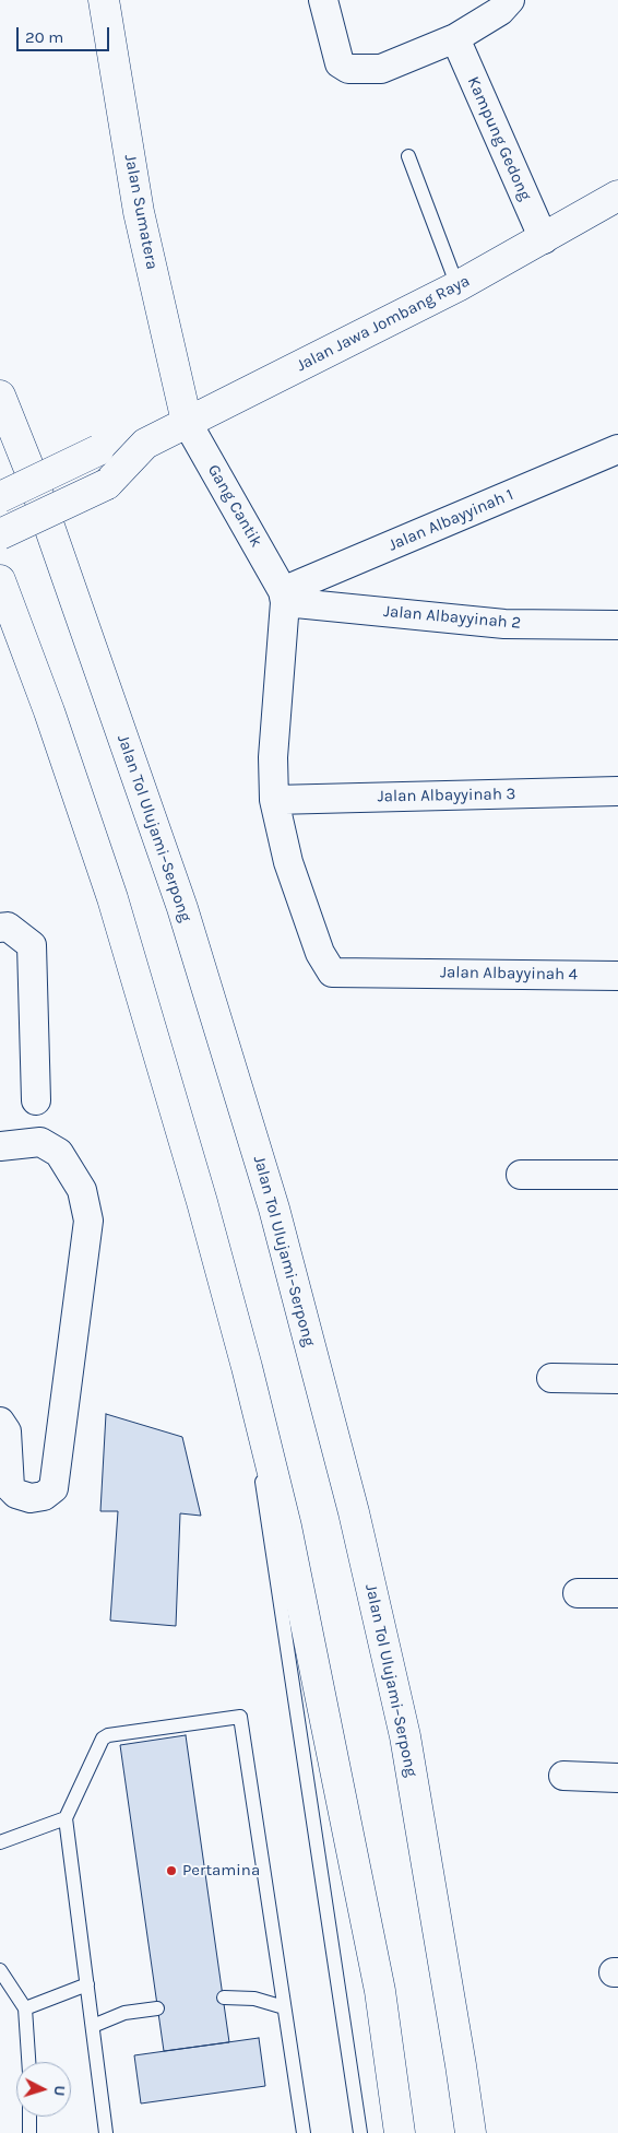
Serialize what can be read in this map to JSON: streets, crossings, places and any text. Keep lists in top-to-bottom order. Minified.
{"streets":{"main road":["Jalan Sumatera","Jalan Jawa Jombang Raya","Jalan Tol Ulujami–Serpong"],"street":["Kampung Gedong","Gang Cantik","Jalan Albayyinah 1","Jalan Albayyinah 2","Jalan Albayyinah 3","Jalan Albayyinah 4"]},"crossings":[["Kampung Gedong","Jalan Jawa Jombang Raya"],["Jalan Sumatera","Jalan Jawa Jombang Raya"],["Jalan Sumatera","Gang Cantik"],["Jalan Jawa Jombang Raya","Gang Cantik"],["Gang Cantik","Jalan Albayyinah 1"],["Gang Cantik","Jalan Albayyinah 2"],["Jalan Albayyinah 1","Jalan Albayyinah 2"],["Jalan Albayyinah 3","Jalan Albayyinah 4"]],"places":["Pertamina"],"scale_bar":"20 m","north":"right"}
